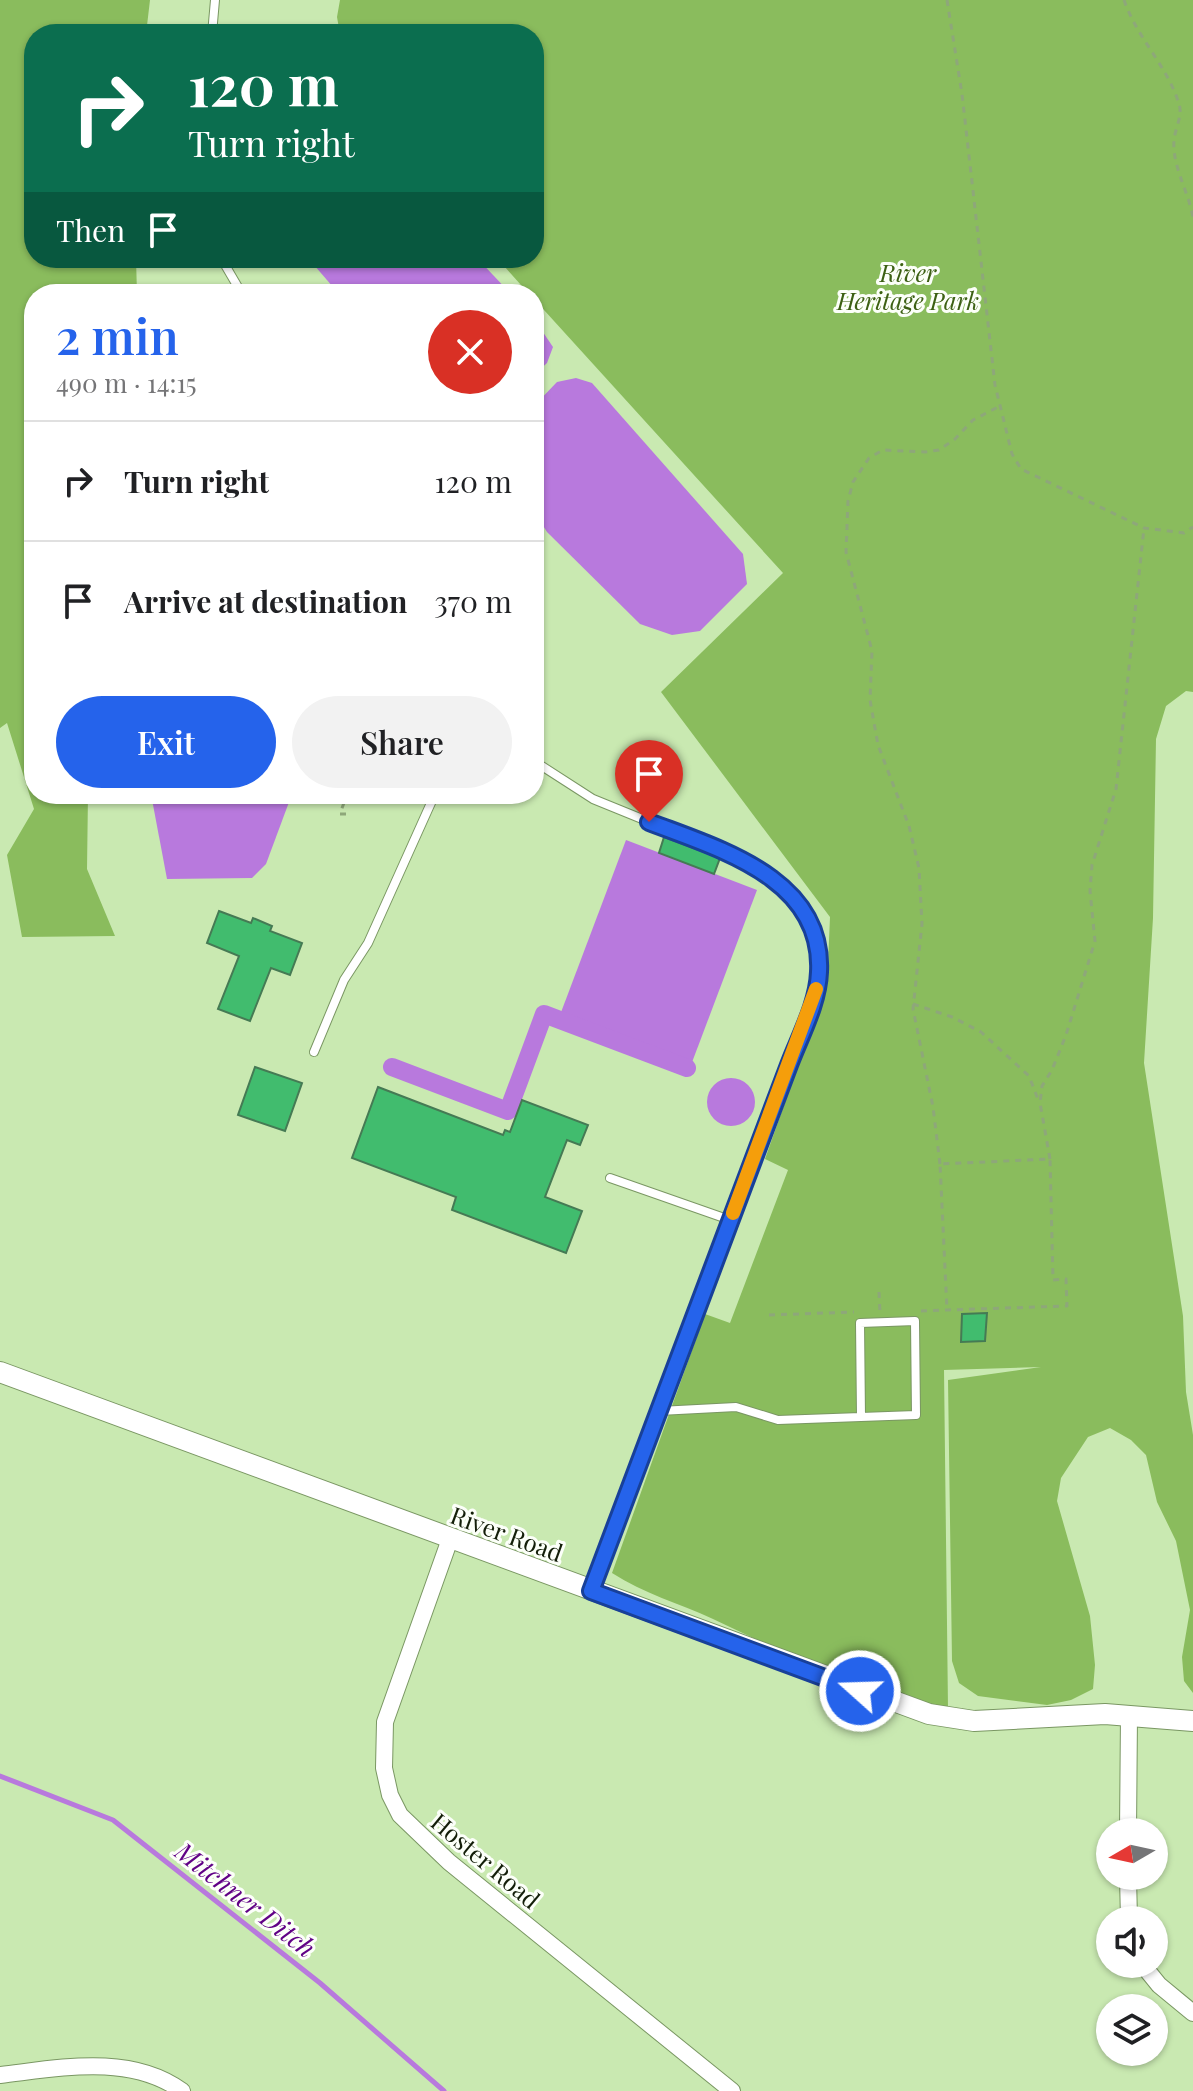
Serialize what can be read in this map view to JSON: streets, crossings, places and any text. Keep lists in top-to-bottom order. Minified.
{"streets":{"street":["River Road","Hoster Road"]},"crossings":[["River Road","Hoster Road"]],"water":["Mitchner Ditch"],"parks":["River Heritage Park"],"north":"left","page":{"turn":["120 m","Turn right"],"then":"Then","heading":["2 min","490 m · 14:15"],"list":[{"name":"Turn right","value":"120 m"},{"name":"Arrive at destination","value":"370 m"}],"buttons":["Exit","Share"]}}
